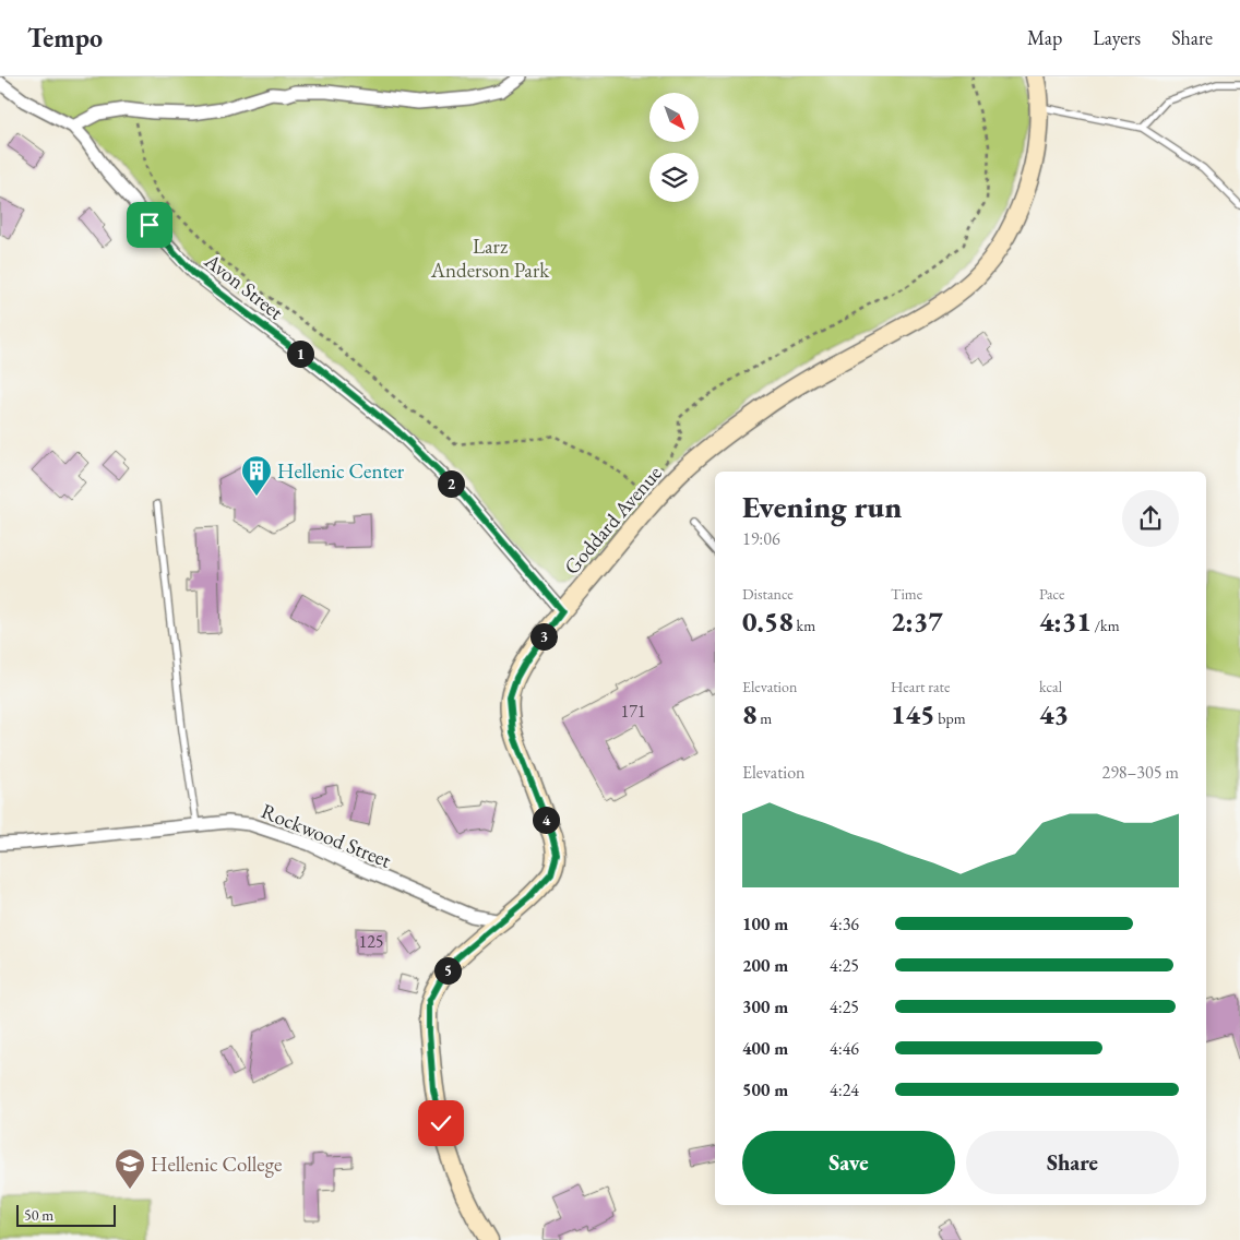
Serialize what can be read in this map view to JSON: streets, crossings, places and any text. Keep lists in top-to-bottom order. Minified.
{"streets":{"main road":["Goddard Avenue"],"street":["Avon Street","Rockwood Street"]},"crossings":[["Avon Street","Goddard Avenue"],["Goddard Avenue","Rockwood Street"]],"parks":["Larz Anderson Park"],"places":{"building":["Hellenic Center"],"school or university":["Hellenic College"]},"house_numbers":["171","125"],"scale_bar":"50 m","north":"bottom right","page":{"header":"Tempo","nav":["Map","Layers","Share"],"pins":["1","2","3","4","5"],"heading":["Evening run","19:06"],"stats":[["Distance","0.58 km"],["Time","2:37"],["Pace","4:31 /km"],["Elevation","8 m"],["Heart rate","145 bpm"],["kcal","43"]],"chart":["Elevation","298–305 m"],"list":[{"name":"100 m","note":"4:36"},{"name":"200 m","note":"4:25"},{"name":"300 m","note":"4:25"},{"name":"400 m","note":"4:46"},{"name":"500 m","note":"4:24"}],"buttons":["Save","Share"],"scale":"50 m"}}
